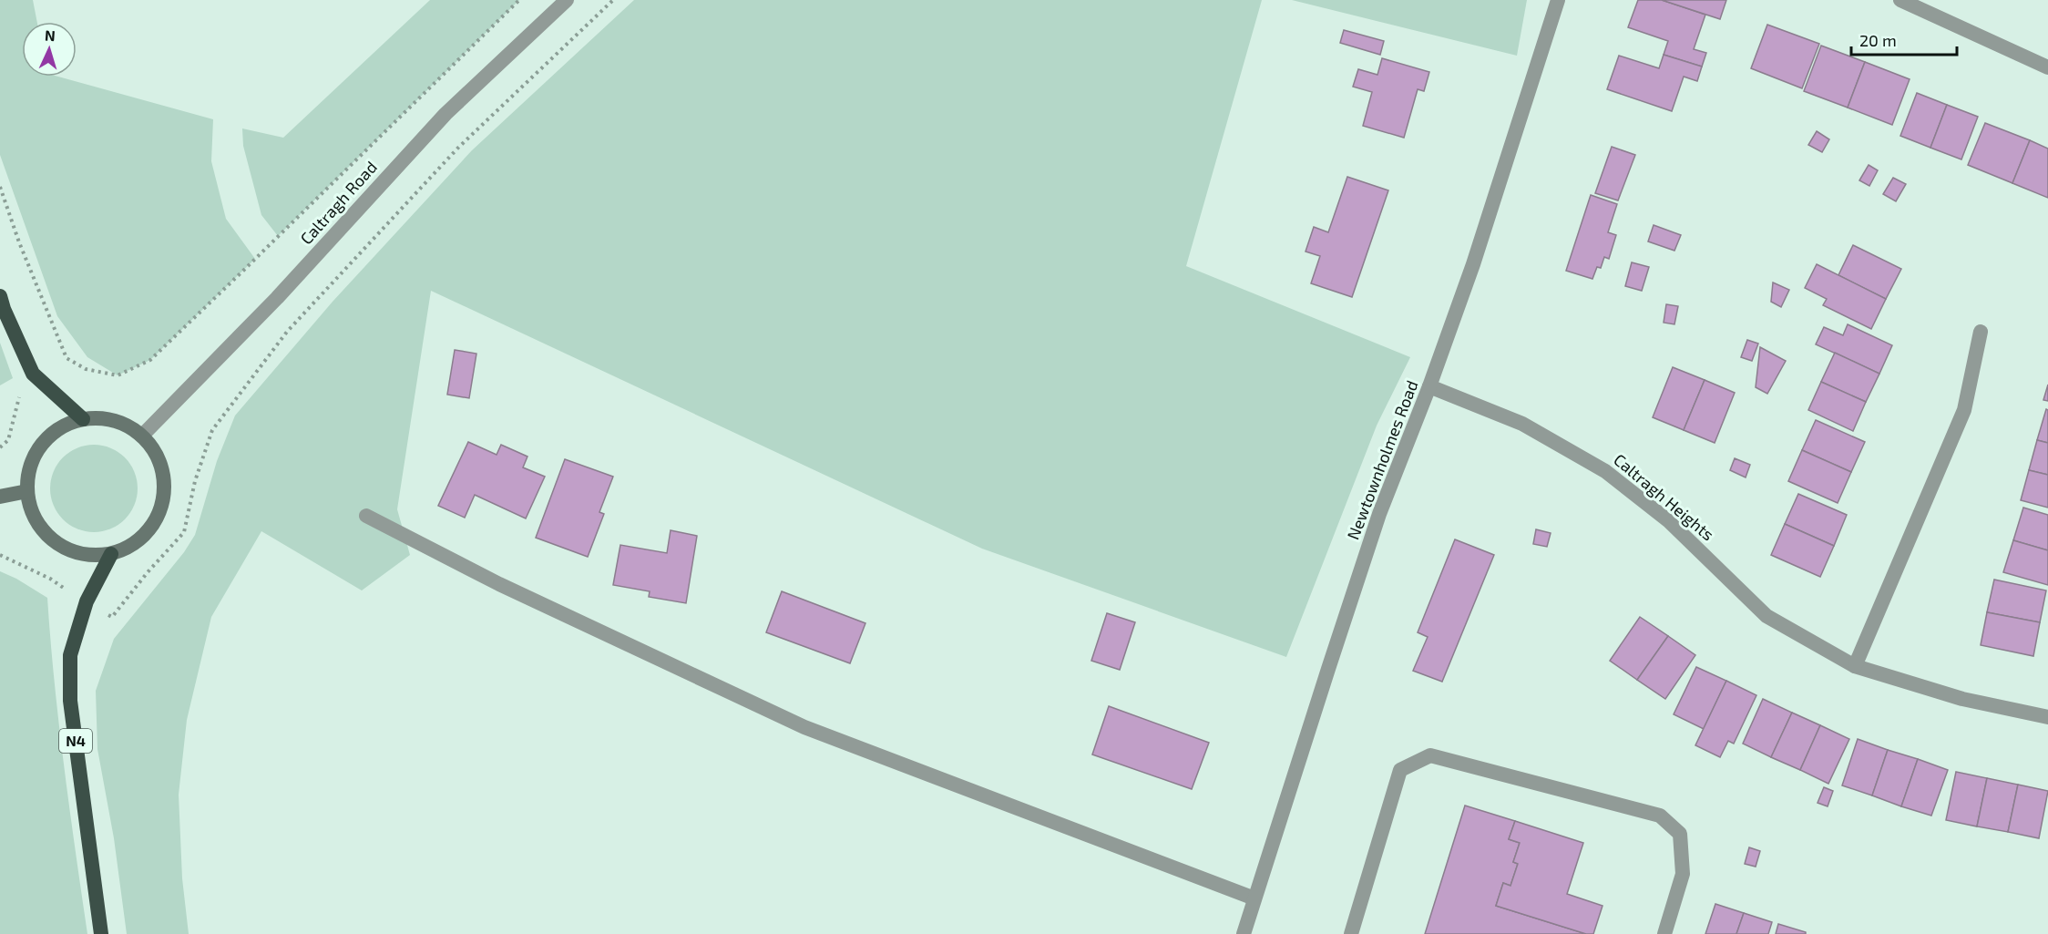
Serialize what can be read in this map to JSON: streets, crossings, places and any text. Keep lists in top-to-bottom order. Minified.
{"streets":{"highway":["N4"],"street":["Caltragh Road","Newtownholmes Road","Caltragh Heights"]},"crossings":[["Caltragh Road","N4"],["Newtownholmes Road","Caltragh Heights"]],"scale_bar":"20 m","north":"top"}
